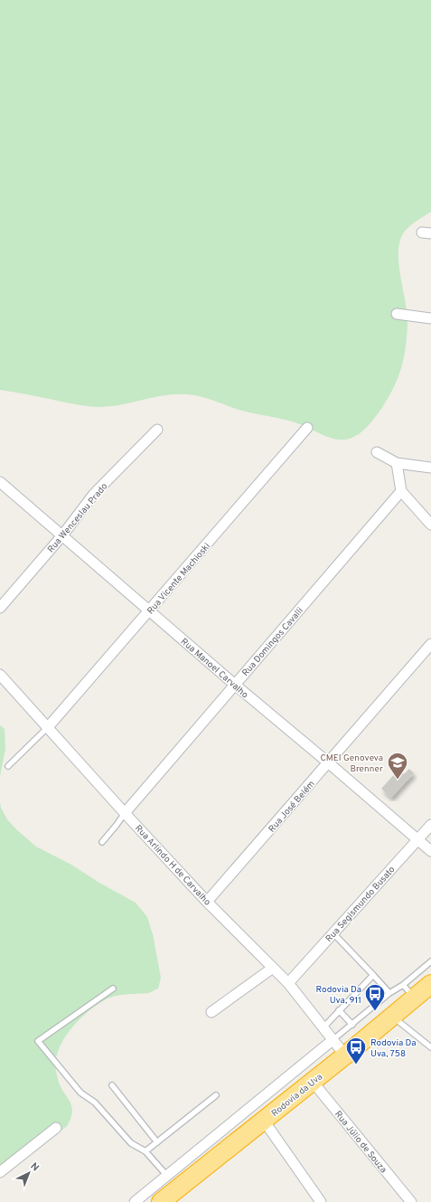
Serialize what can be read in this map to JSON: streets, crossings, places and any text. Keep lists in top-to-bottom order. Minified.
{"streets":{"highway":["Rodovia da Uva"],"street":["Rua Wenceslau Prado","Rua Vicente Machioski","Rua Domingos Cavalli","Rua Manoel Carvalho","Rua José Belém","Rua Arlindo H de Carvalho","Rua Segismundo Busato","Rua Júlio de Souza"]},"crossings":[["Rua Wenceslau Prado","Rua Manoel Carvalho"],["Rua Vicente Machioski","Rua Manoel Carvalho"],["Rua Vicente Machioski","Rua Arlindo H de Carvalho"],["Rua Domingos Cavalli","Rua Manoel Carvalho"],["Rua Domingos Cavalli","Rua Arlindo H de Carvalho"],["Rua Manoel Carvalho","Rua José Belém"],["Rua Manoel Carvalho","Rua Segismundo Busato"],["Rua José Belém","Rua Arlindo H de Carvalho"],["Rua Arlindo H de Carvalho","Rua Segismundo Busato"],["Rua Arlindo H de Carvalho","Rodovia da Uva"],["Rodovia da Uva","Rua Júlio de Souza"]],"places":{"school or university":["CMEI Genoveva Brenner"],"bus stop":["Rodovia Da Uva, 911","Rodovia Da Uva, 758"]},"north":"top right"}
